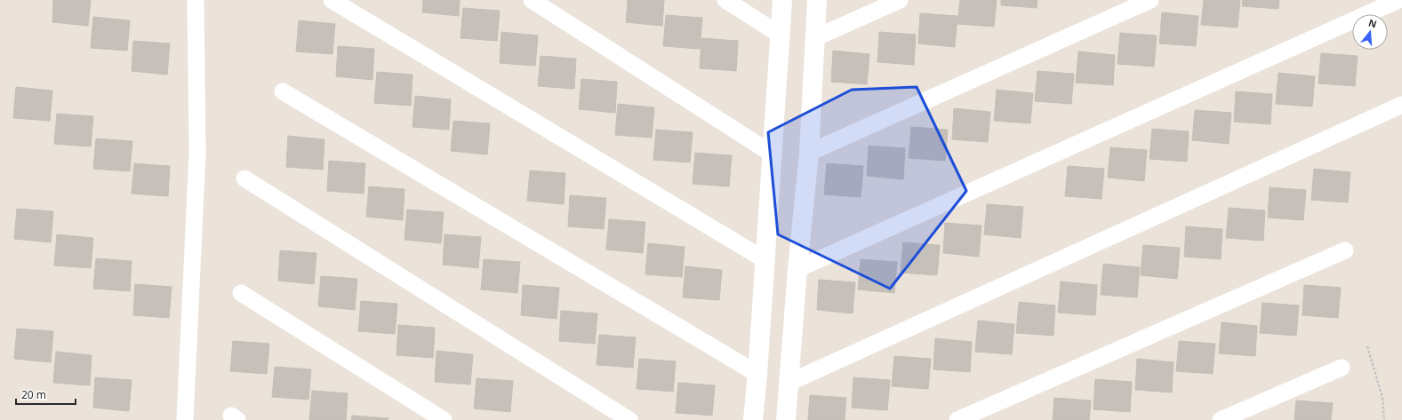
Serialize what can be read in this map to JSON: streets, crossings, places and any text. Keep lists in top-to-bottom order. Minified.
{"scale_bar":"20 m","north":"top"}
